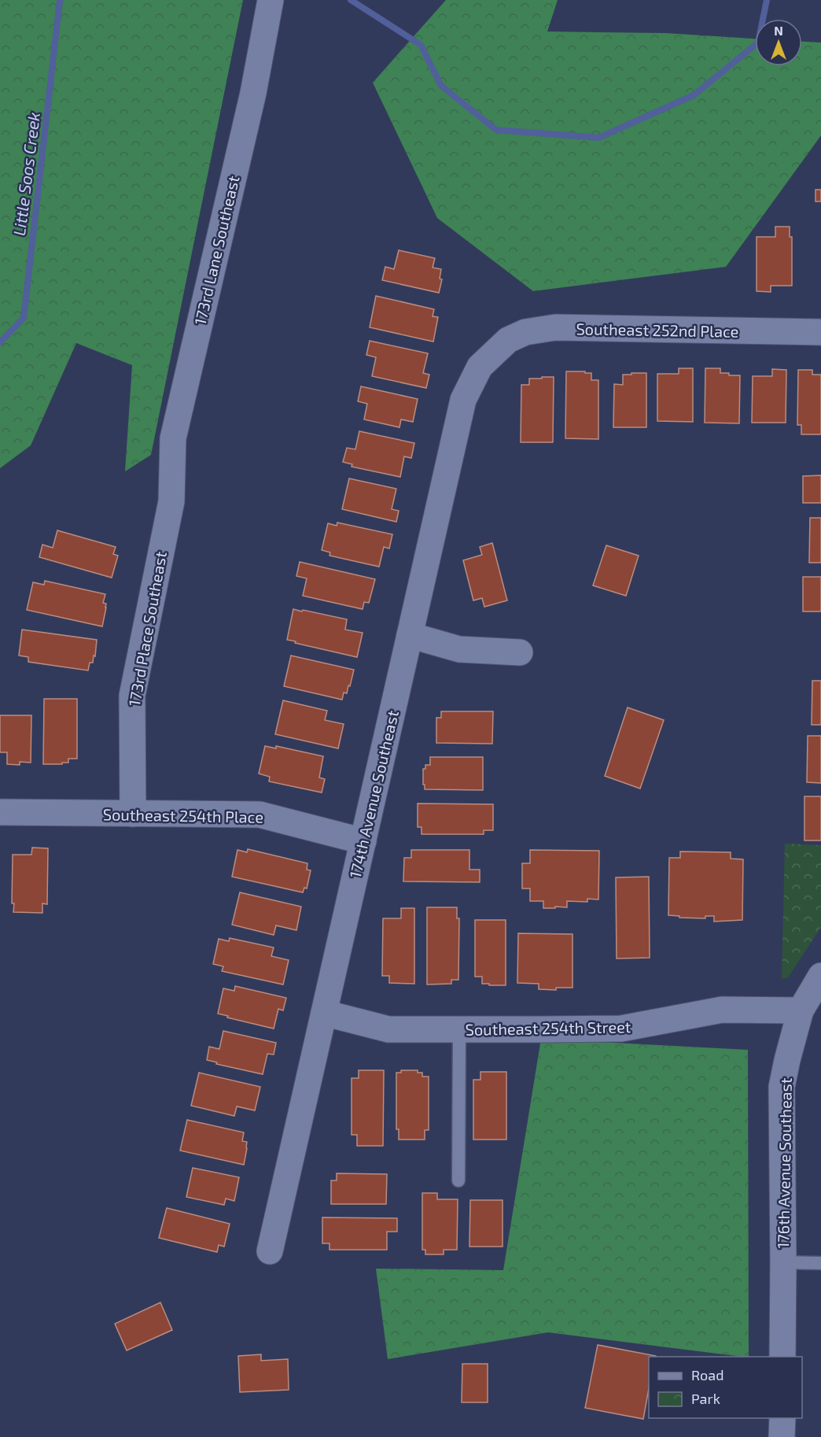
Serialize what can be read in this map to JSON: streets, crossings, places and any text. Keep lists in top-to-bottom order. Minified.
{"streets":{"street":["173rd Lane Southeast","Southeast 252nd Place","173rd Place Southeast","174th Avenue Southeast","Southeast 254th Place","Southeast 254th Street","176th Avenue Southeast"]},"crossings":[["173rd Lane Southeast","173rd Place Southeast"],["Southeast 252nd Place","174th Avenue Southeast"],["173rd Place Southeast","Southeast 254th Place"],["174th Avenue Southeast","Southeast 254th Place"],["174th Avenue Southeast","Southeast 254th Street"],["Southeast 254th Street","176th Avenue Southeast"]],"water":["Little Soos Creek"],"legend":["Road","Park"],"north":"top"}
